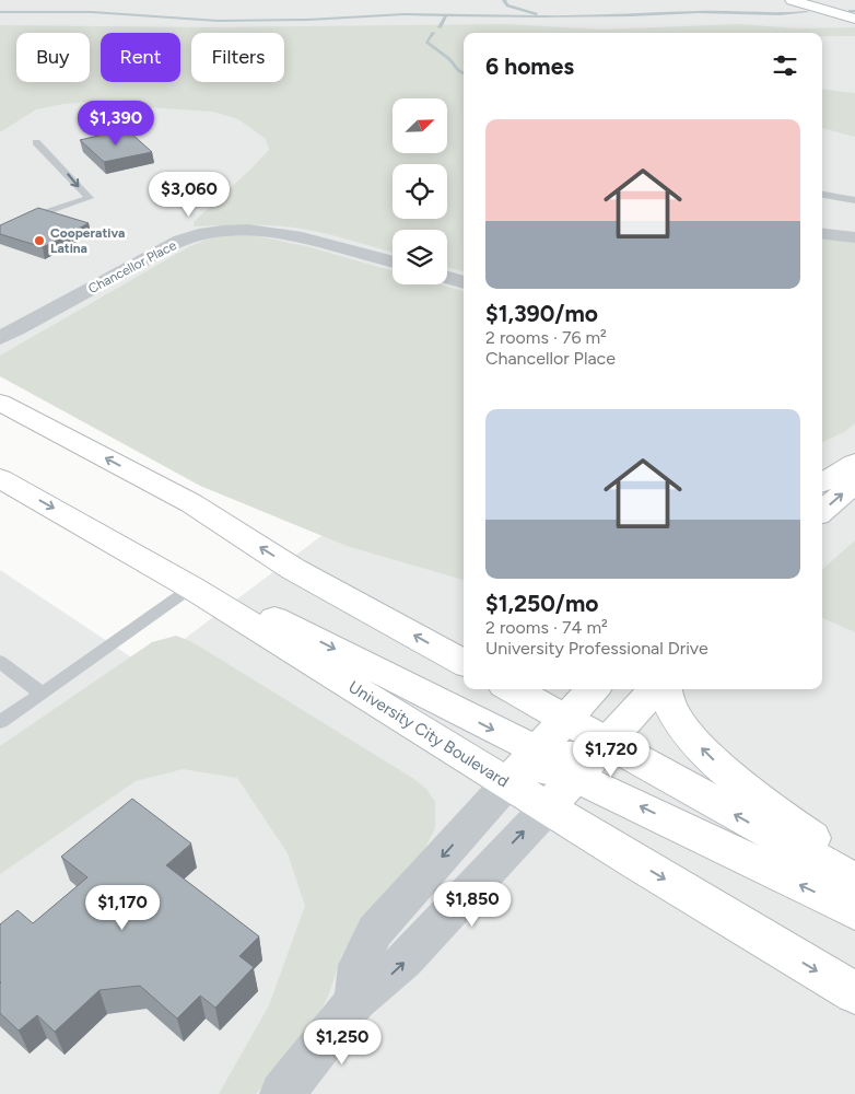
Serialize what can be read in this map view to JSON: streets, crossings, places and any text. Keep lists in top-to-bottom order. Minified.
{"streets":{"main road":["University City Boulevard"],"street":["Chancellor Place"]},"places":["Cooperativa Latina"],"north":"top right","page":{"chip":["Buy","Rent","Filters"],"heading":"6 homes","list":[{"name":"$1,390/mo","note":"2 rooms · 76 m² · Chancellor Place"},{"name":"$1,250/mo","note":"2 rooms · 74 m² · University Professional Drive"}],"price":["$1,390","$3,060","$1,720","$1,850","$1,170","$1,250"]}}
